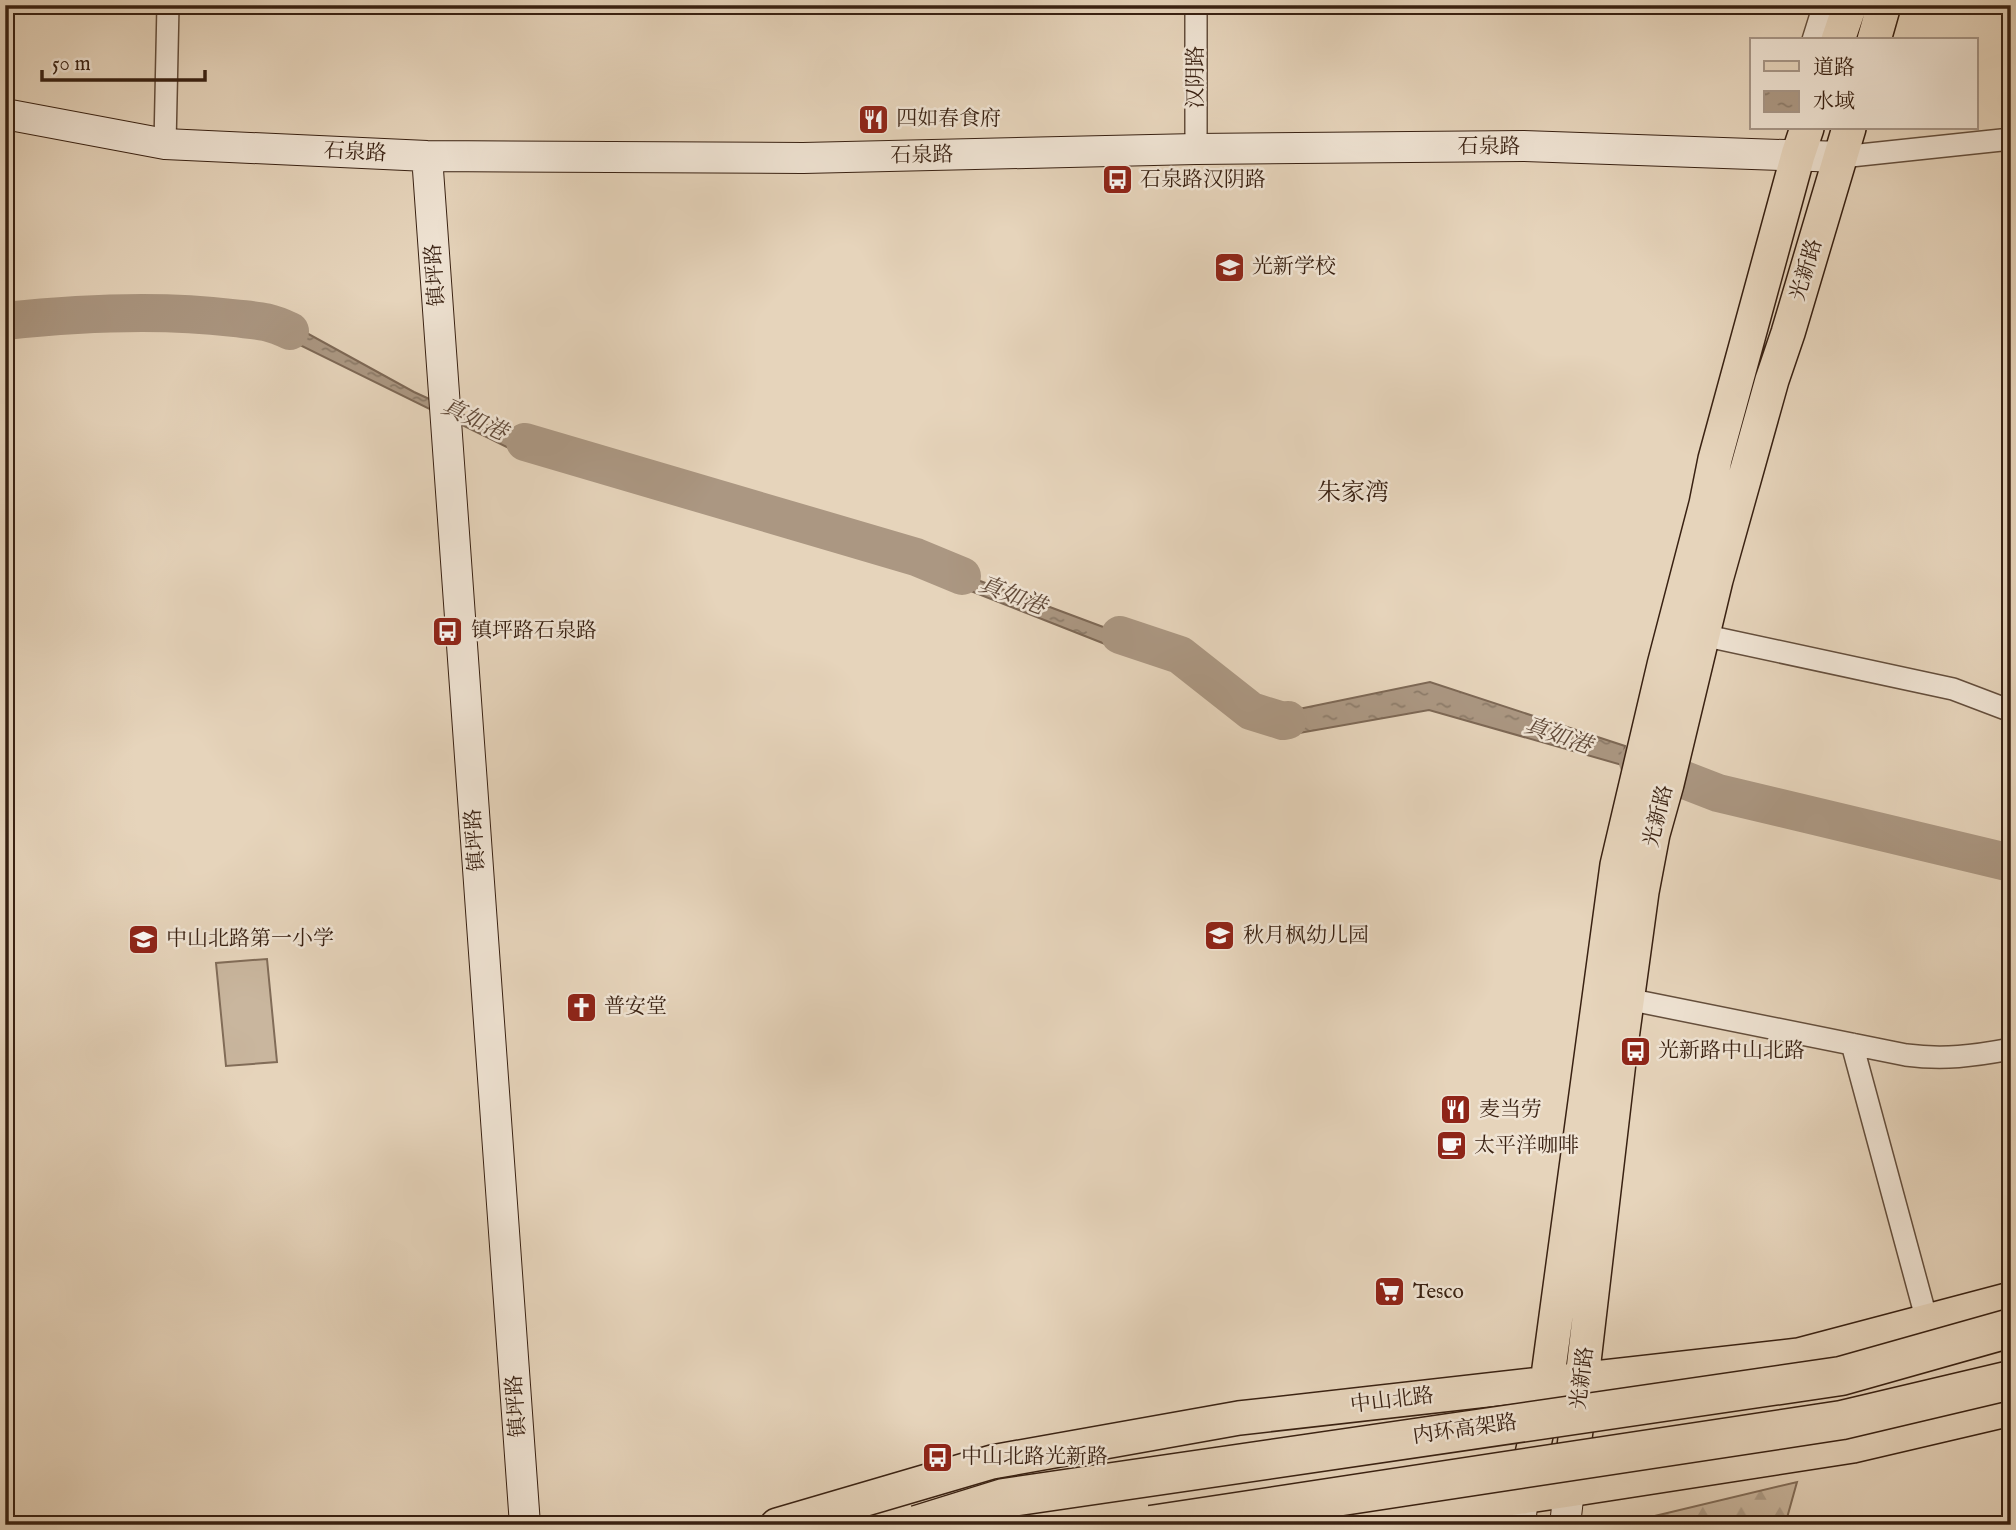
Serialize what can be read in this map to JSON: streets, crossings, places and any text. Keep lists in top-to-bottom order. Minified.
{"streets":{"highway":["内环高架路"],"main road":["光新路","中山北路"],"street":["汉阴路","石泉路","镇坪路"]},"crossings":[["汉阴路","石泉路"],["石泉路","光新路"],["石泉路","镇坪路"],["光新路","中山北路"]],"districts":["朱家湾"],"water":["真如港"],"places":{"restaurant":["四如春食府","麦当劳"],"bus stop":["石泉路汉阴路","镇坪路石泉路","光新路中山北路","中山北路光新路"],"school or university":["光新学校","秋月枫幼儿园","中山北路第一小学"],"church":["普安堂"],"cafe":["太平洋咖啡"],"supermarket":["Tesco"]},"legend":["道路","水域"],"scale_bar":"50 m"}
